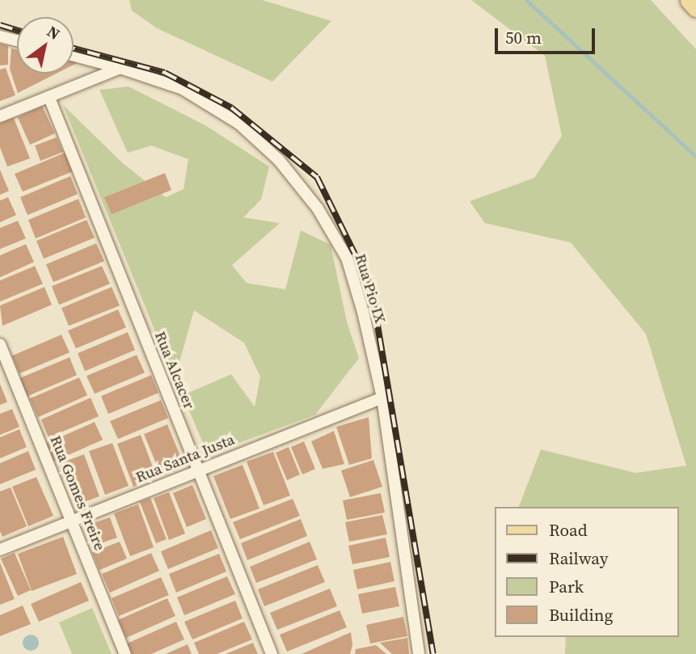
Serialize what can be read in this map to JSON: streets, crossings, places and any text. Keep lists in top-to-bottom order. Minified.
{"streets":{"street":["Rua Pio IX","Rua Alcacer","Rua Santa Justa","Rua Gomes Freire"]},"crossings":[["Rua Pio IX","Rua Santa Justa"],["Rua Alcacer","Rua Santa Justa"],["Rua Santa Justa","Rua Gomes Freire"]],"legend":["Road","Railway","Park","Building"],"scale_bar":"50 m","north":"top right"}
